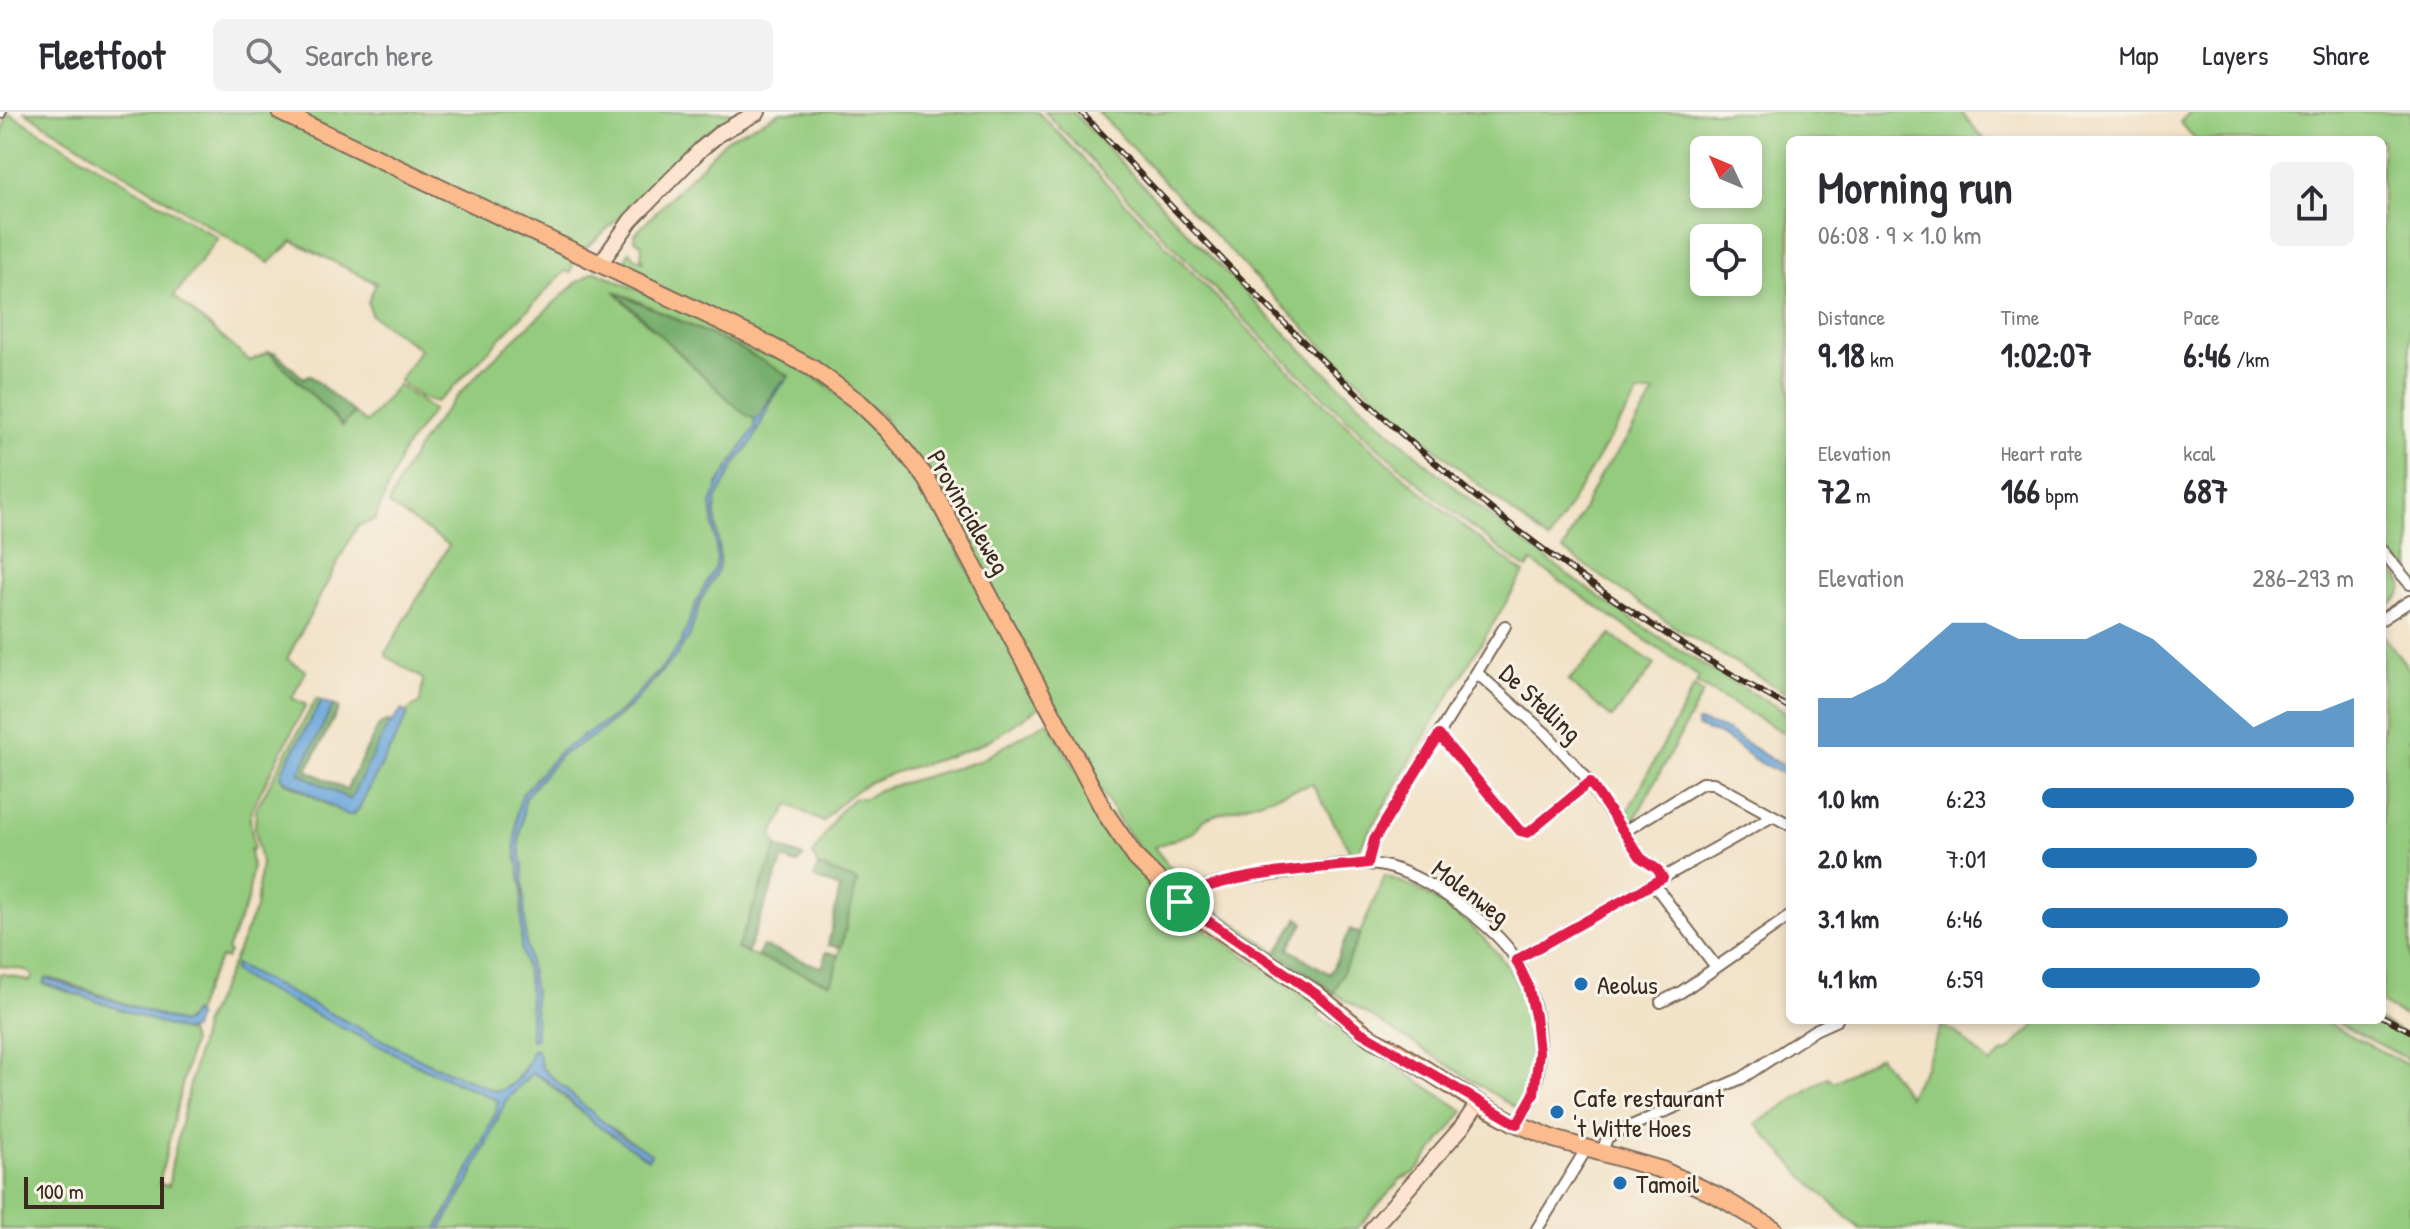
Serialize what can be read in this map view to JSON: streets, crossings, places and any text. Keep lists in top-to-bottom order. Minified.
{"streets":{"main road":["Provincialeweg"],"street":["De Stelling","Molenweg"]},"crossings":[["Provincialeweg","Molenweg"]],"places":["Aeolus","Cafe restaurant 't Witte Hoes","Tamoil"],"scale_bar":"100 m","north":"top left","page":{"header":"Fleetfoot","search":"Search here","nav":["Map","Layers","Share"],"heading":["Morning run","06:08 · 9 × 1.0 km"],"stats":[["Distance","9.18 km"],["Time","1:02:07"],["Pace","6:46 /km"],["Elevation","72 m"],["Heart rate","166 bpm"],["kcal","687"]],"chart":["Elevation","286–293 m"],"list":[{"name":"1.0 km","note":"6:23"},{"name":"2.0 km","note":"7:01"},{"name":"3.1 km","note":"6:46"},{"name":"4.1 km","note":"6:59"}],"scale":"100 m"}}
